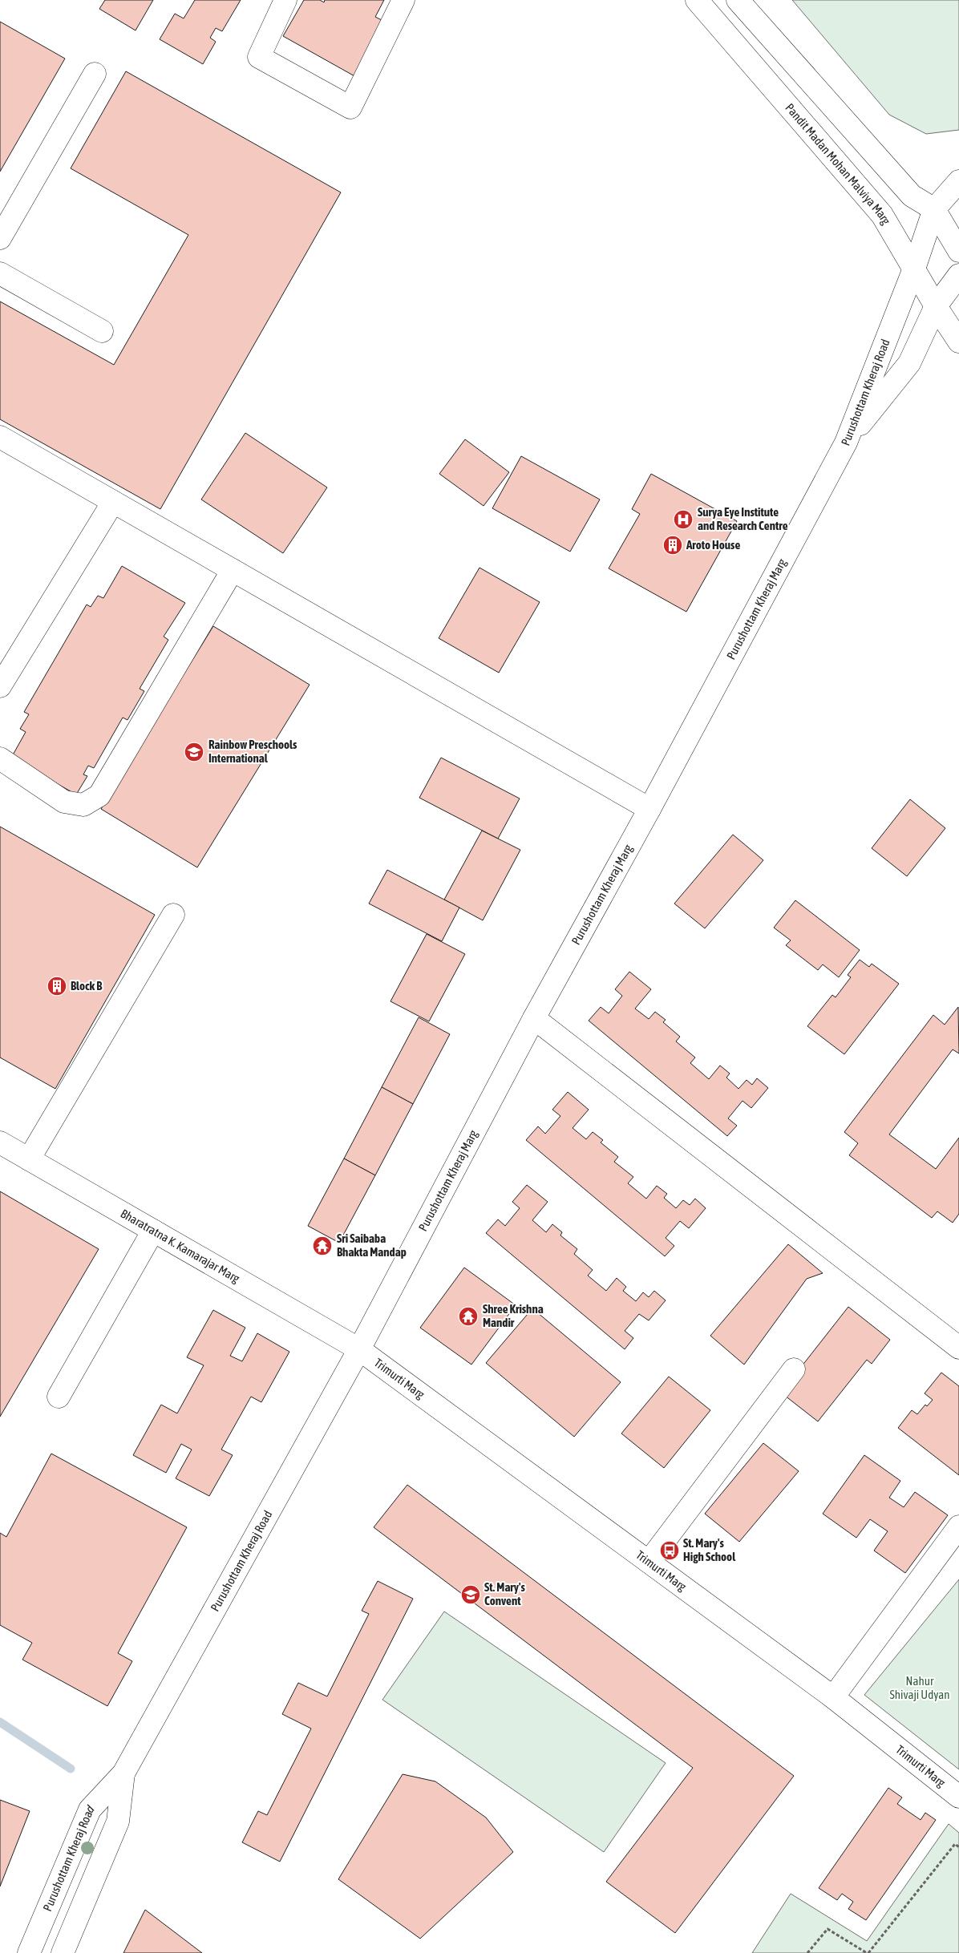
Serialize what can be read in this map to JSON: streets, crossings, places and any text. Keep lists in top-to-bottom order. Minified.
{"streets":{"street":["Pandit Madan Mohan Malviya Marg","Purushottam Kheraj Road","Purushottam Kheraj Marg","Bharatratna K. Kamarajar Marg","Trimurti Marg"]},"crossings":[["Pandit Madan Mohan Malviya Marg","Purushottam Kheraj Road"],["Purushottam Kheraj Road","Purushottam Kheraj Marg"],["Purushottam Kheraj Road","Bharatratna K. Kamarajar Marg"],["Purushottam Kheraj Road","Trimurti Marg"],["Purushottam Kheraj Marg","Bharatratna K. Kamarajar Marg"],["Purushottam Kheraj Marg","Trimurti Marg"],["Bharatratna K. Kamarajar Marg","Trimurti Marg"]],"parks":["Nahur Shivaji Udyan"],"places":{"hospital":["Surya Eye Institute and Research Centre"],"building":["Aroto House","Block B"],"school or university":["Rainbow Preschools International","St. Mary's Convent"],"temple":["Sri Saibaba Bhakta Mandap","Shree Krishna Mandir"],"bus stop":["St. Mary's High School"]}}
